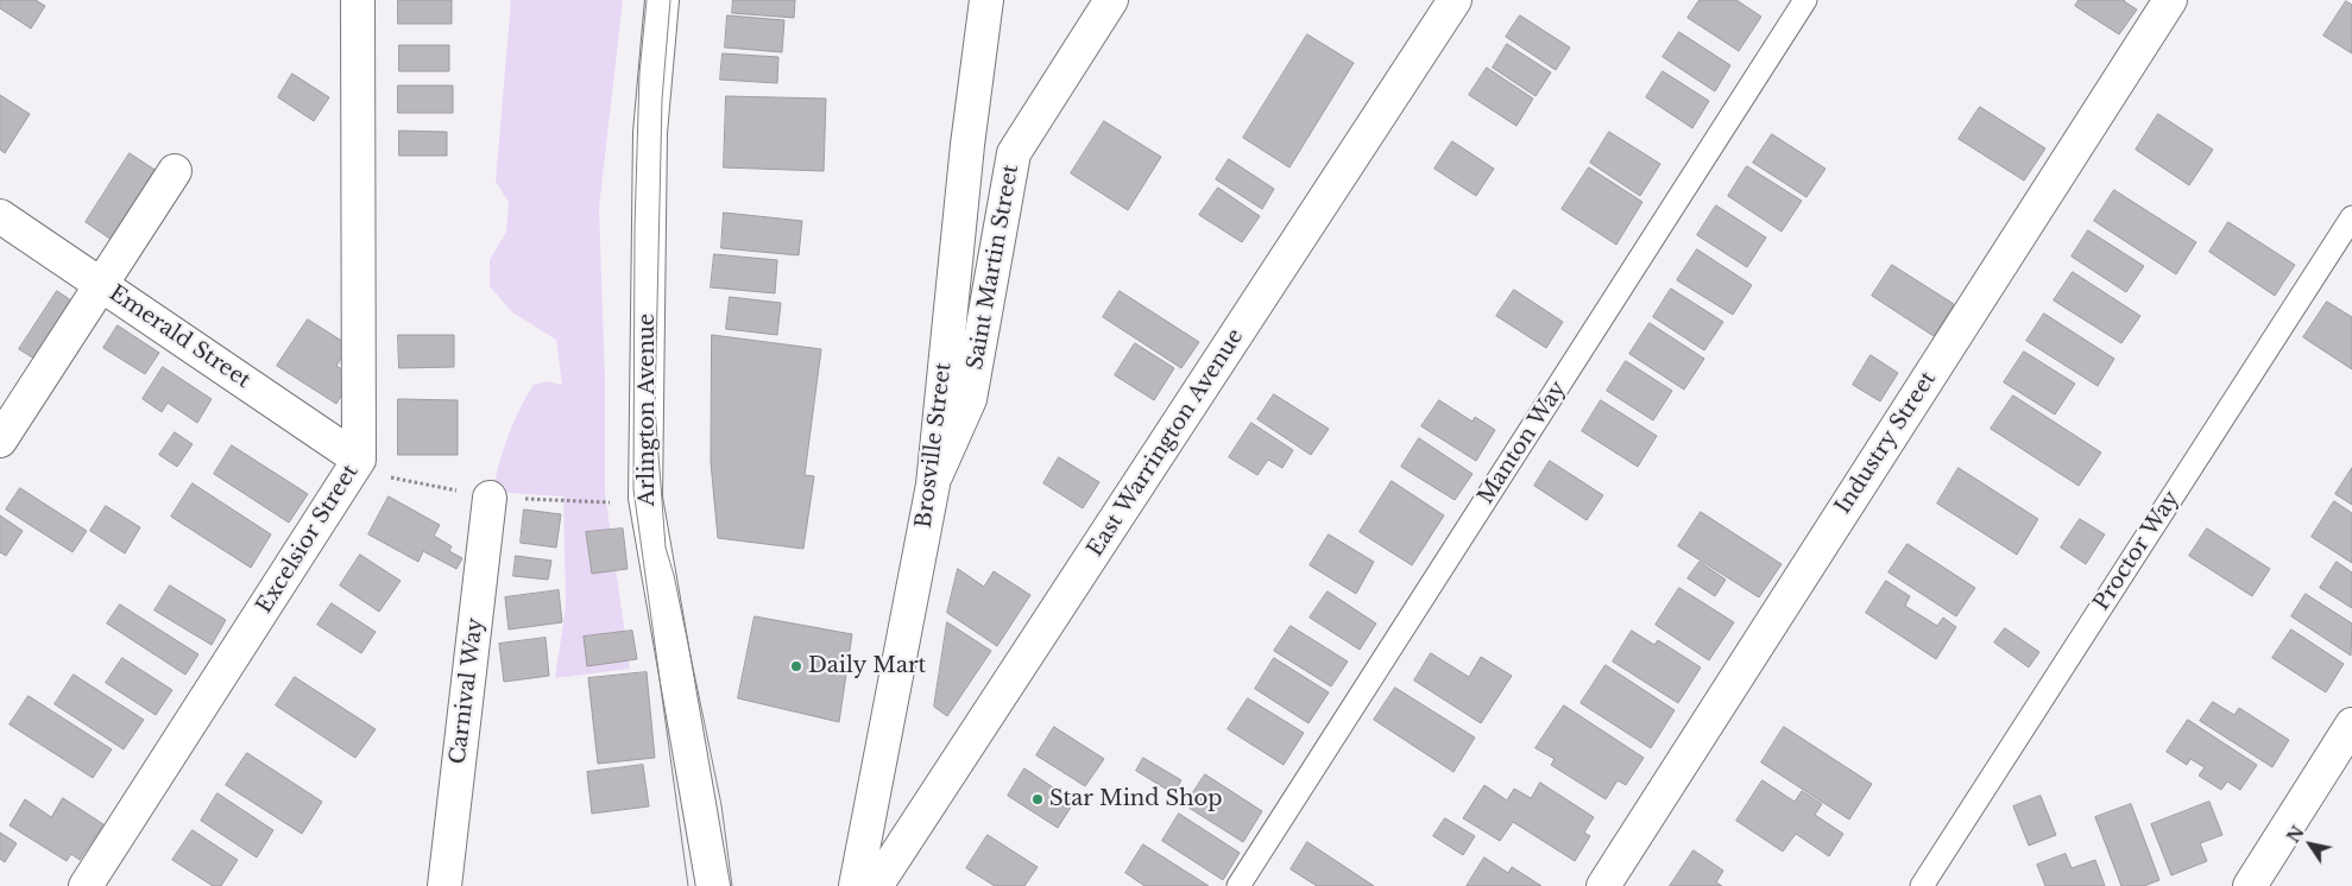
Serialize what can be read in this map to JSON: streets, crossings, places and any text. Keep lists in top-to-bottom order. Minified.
{"streets":{"street":["Saint Martin Street","Emerald Street","Arlington Avenue","East Warrington Avenue","Industry Street","Brosville Street","Excelsior Street","Carnival Way"],"lane":["Manton Way","Proctor Way"]},"crossings":[["Saint Martin Street","Brosville Street"],["Emerald Street","Excelsior Street"]],"places":["Daily Mart","Star Mind Shop"],"north":"top left"}
